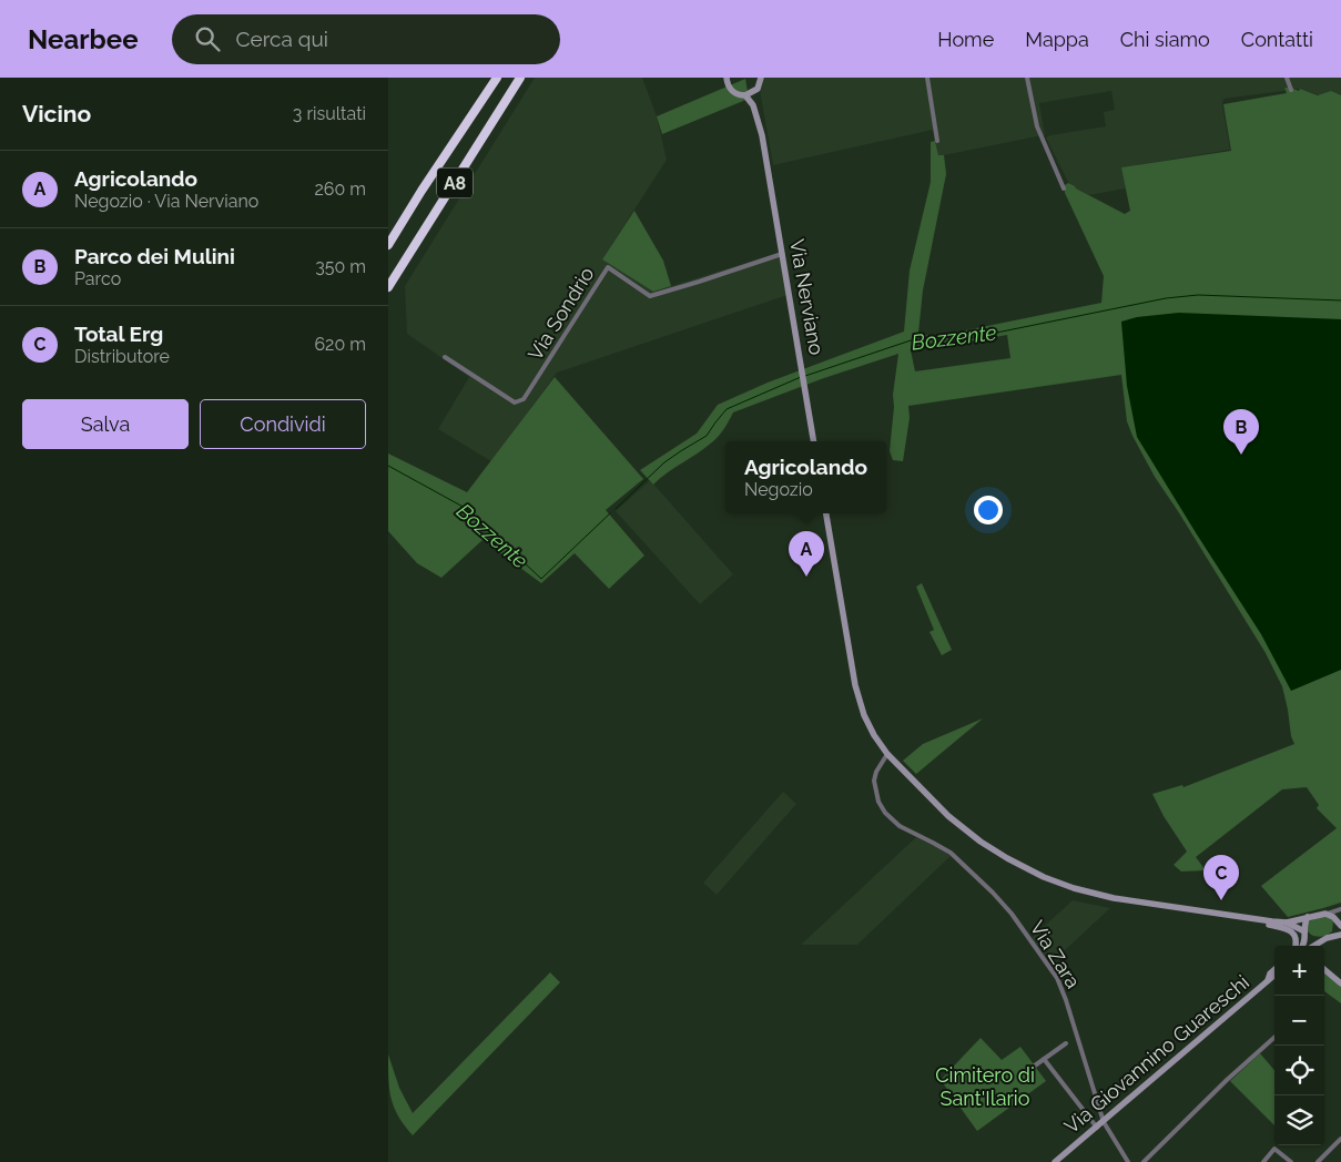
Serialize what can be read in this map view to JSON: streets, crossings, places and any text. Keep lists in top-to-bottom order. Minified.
{"streets":{"highway":["A8"],"street":["Via Nerviano","Via Sondrio","Via Zara","Via Giovannino Guareschi"]},"crossings":[["Via Nerviano","Via Sondrio"],["Via Zara","Via Giovannino Guareschi"]],"water":["Bozzente"],"parks":["Cimitero di Sant'Ilario"],"page":{"header":"Nearbee","search":"Cerca qui","nav":["Home","Mappa","Chi siamo","Contatti"],"heading":["Vicino","3 risultati"],"list":[{"mark":"A","name":"Agricolando","note":"Negozio · Via Nerviano","value":"260 m"},{"mark":"B","name":"Parco dei Mulini","note":"Parco","value":"350 m"},{"mark":"C","name":"Total Erg","note":"Distributore","value":"620 m"}],"buttons":["Salva","Condividi"],"pins":["B","A","C"],"popup":["Agricolando","Negozio"],"map_buttons":["+","−"]}}
